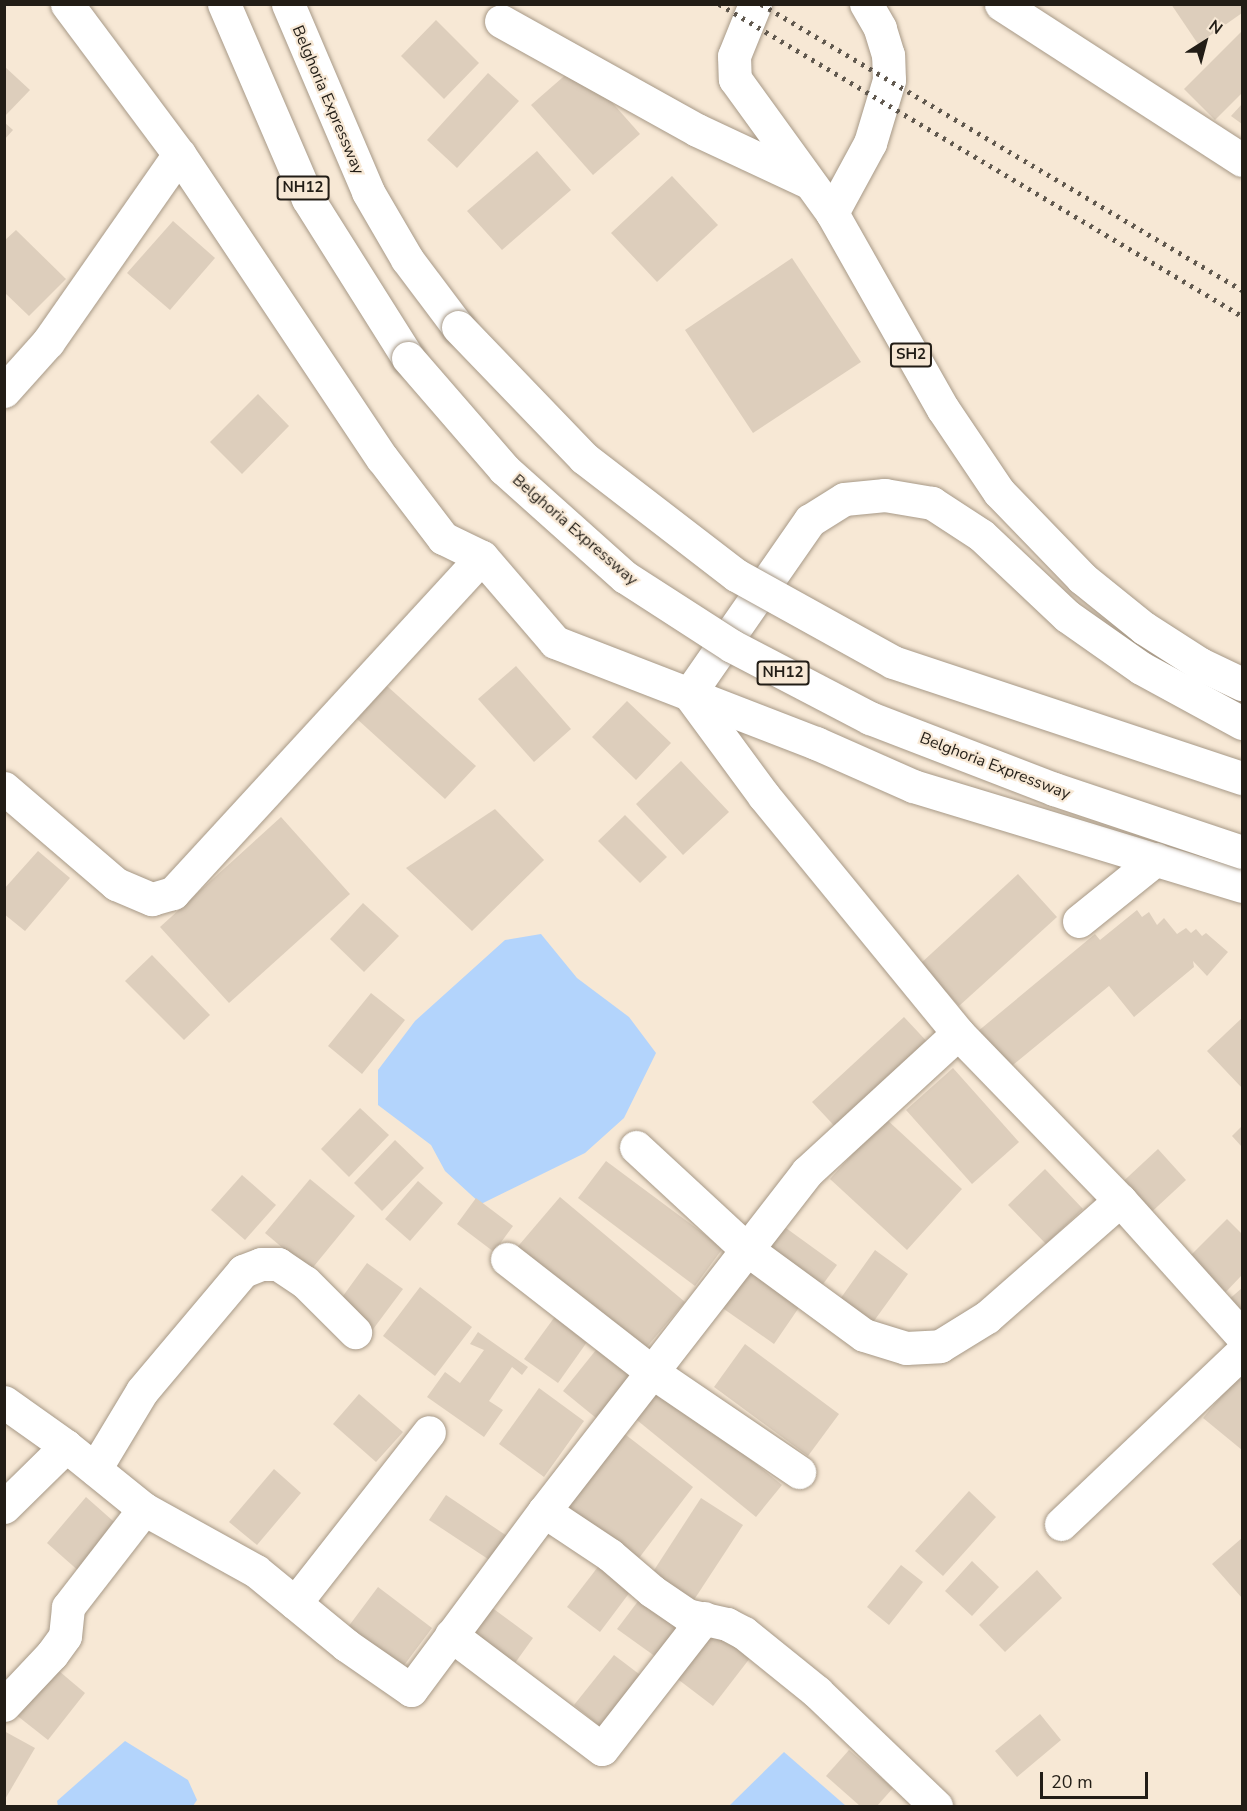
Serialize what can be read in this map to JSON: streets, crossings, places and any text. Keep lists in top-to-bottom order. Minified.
{"streets":{"main road":["Belghoria Expressway","NH12","SH2"]},"scale_bar":"20 m","north":"top right"}
